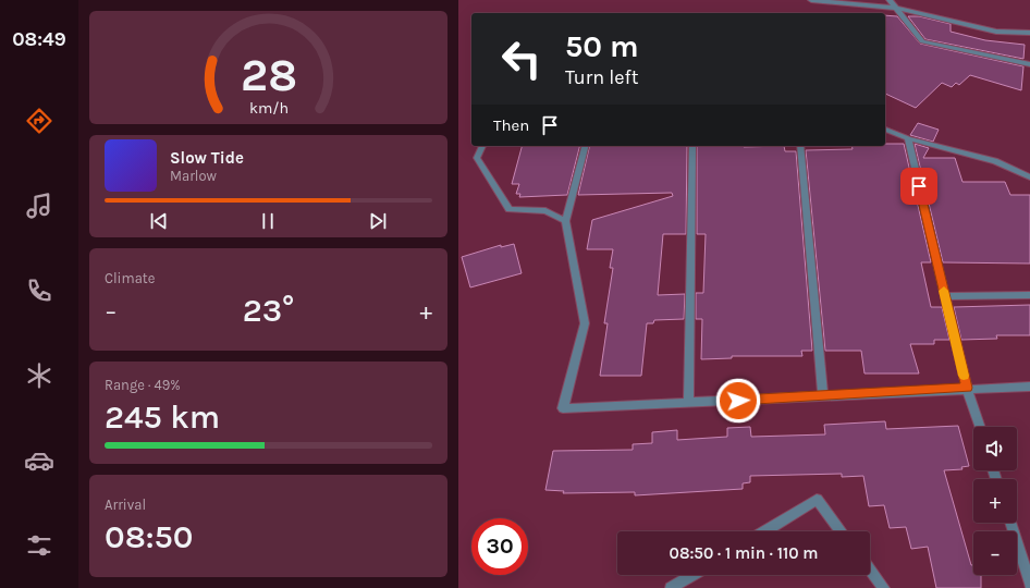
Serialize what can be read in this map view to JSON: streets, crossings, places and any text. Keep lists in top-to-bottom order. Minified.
{"page":{"tabs":"08:49","turn":["50 m","Turn left"],"then":"Then","song":["Slow Tide","Marlow"],"tile":["Climate",["Range · 49%","245 km"],["Arrival","08:50"]],"heat":["−","23°","+"],"map_buttons":["+","−"],"limit":"30","trip":"08:50 · 1 min · 110 m","gauge":["28","km/h"]}}
